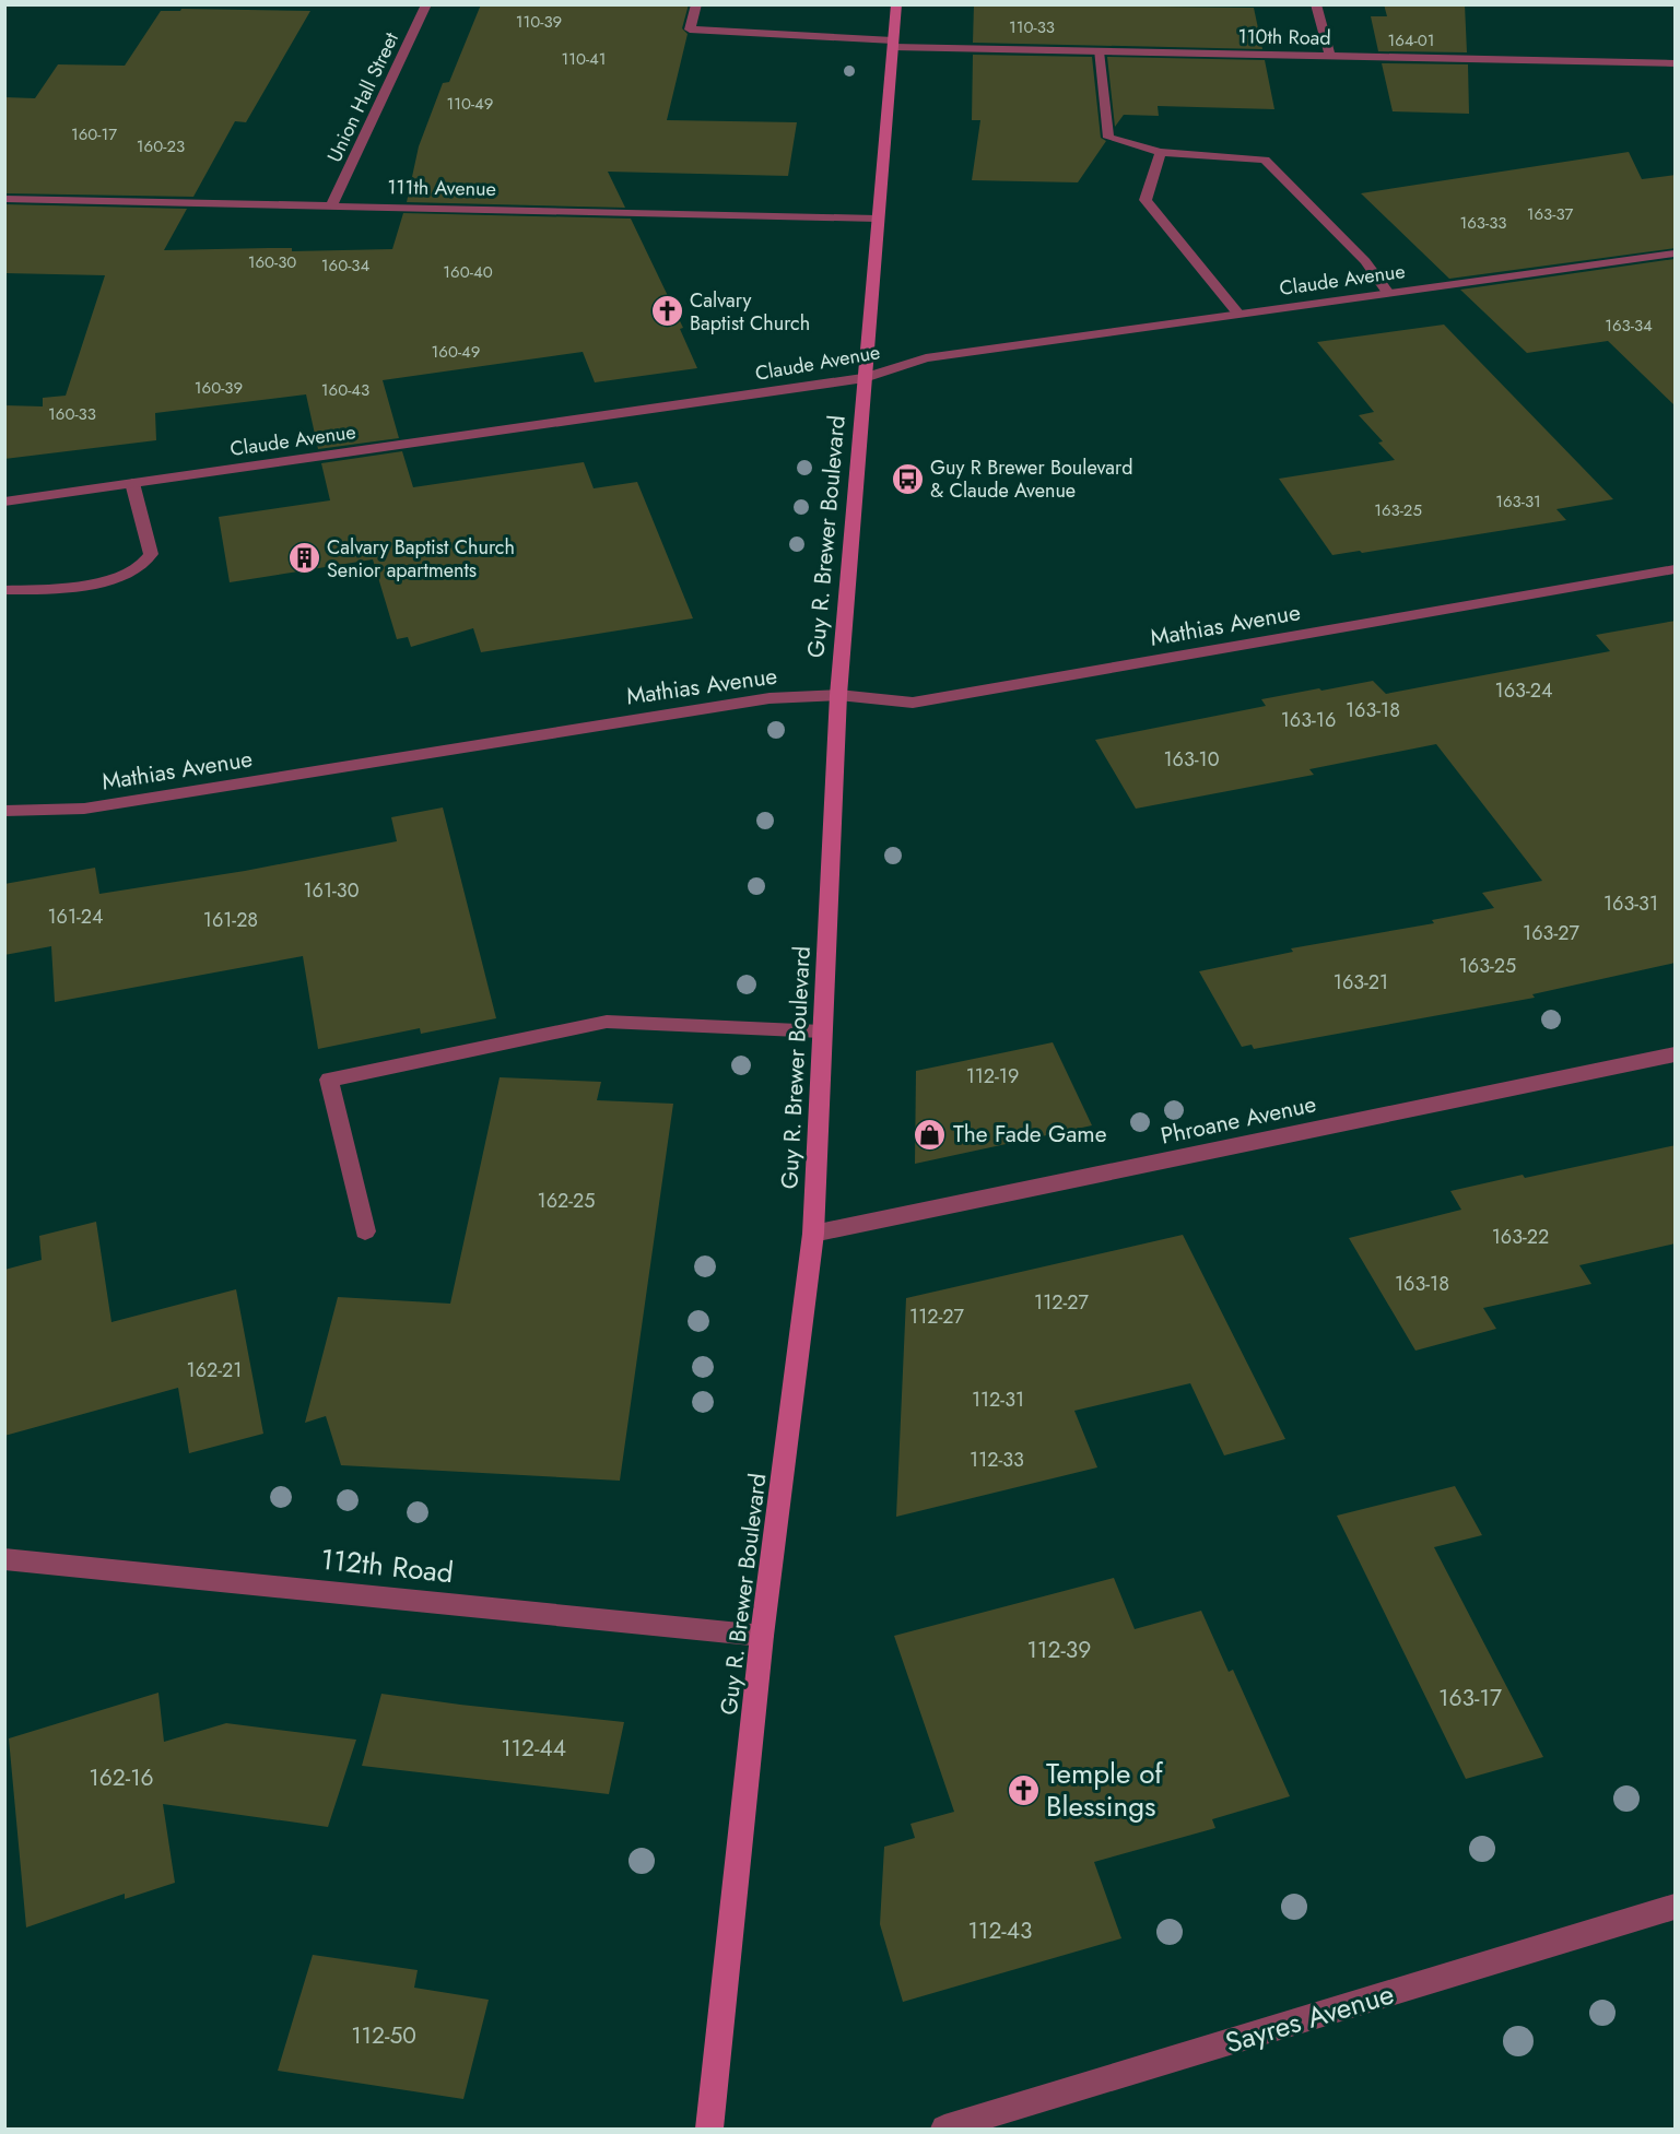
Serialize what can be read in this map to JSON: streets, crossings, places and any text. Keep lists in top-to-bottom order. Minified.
{"streets":{"main road":["Guy R. Brewer Boulevard"],"street":["110th Road","Union Hall Street","111th Avenue","Claude Avenue","Mathias Avenue","Phroane Avenue","112th Road","Sayres Avenue"]},"crossings":[["110th Road","Guy R. Brewer Boulevard"],["Union Hall Street","111th Avenue"],["111th Avenue","Guy R. Brewer Boulevard"],["Claude Avenue","Guy R. Brewer Boulevard"],["Guy R. Brewer Boulevard","Mathias Avenue"],["Guy R. Brewer Boulevard","Phroane Avenue"],["Guy R. Brewer Boulevard","112th Road"]],"places":{"church":["Calvary Baptist Church","Temple of Blessings"],"bus stop":["Guy R Brewer Boulevard & Claude Avenue"],"building":["Calvary Baptist Church Senior apartments"],"shop":["The Fade Game"]},"house_numbers":["110-39","110-33","164-01","110-41","110-49","160-17","160-23","163-37","163-33","160-30","160-34","160-40","163-34","160-49","160-39","160-43","160-33","163-31","163-25","163-24","163-18","163-16","163-10","161-30","163-31","161-24","161-28","163-27","163-25","163-21","112-19","162-25","163-22","163-18","112-27","112-27","162-21","112-31","112-33","112-39","163-17","112-44","162-16","112-43","112-50"]}
